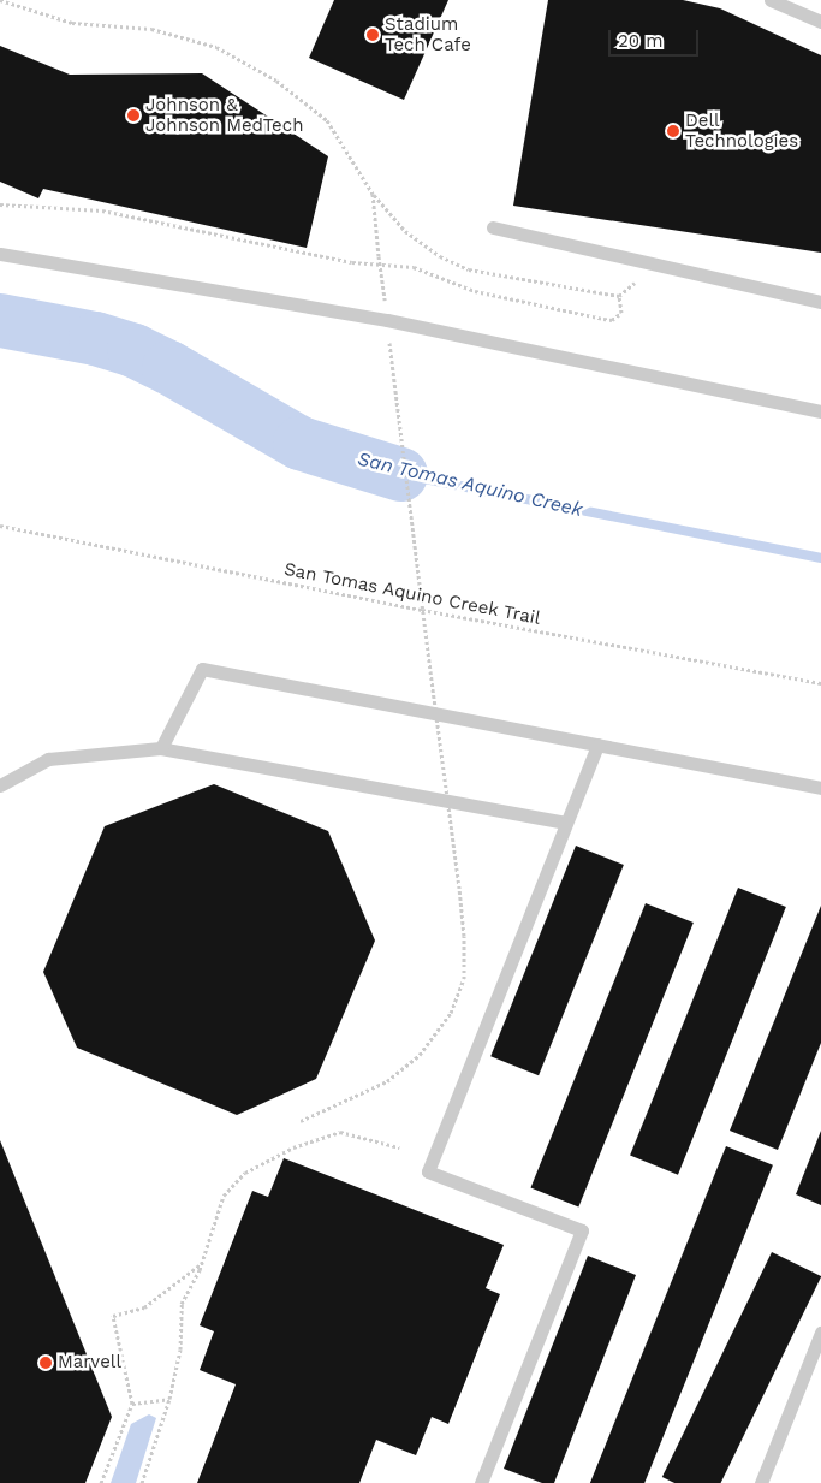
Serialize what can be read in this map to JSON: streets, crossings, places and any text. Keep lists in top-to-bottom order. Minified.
{"streets":{"path":["San Tomas Aquino Creek Trail"]},"water":["San Tomas Aquino Creek"],"places":["Stadium Tech Cafe","Johnson & Johnson MedTech","Dell Technologies","Marvell"],"scale_bar":"20 m"}
